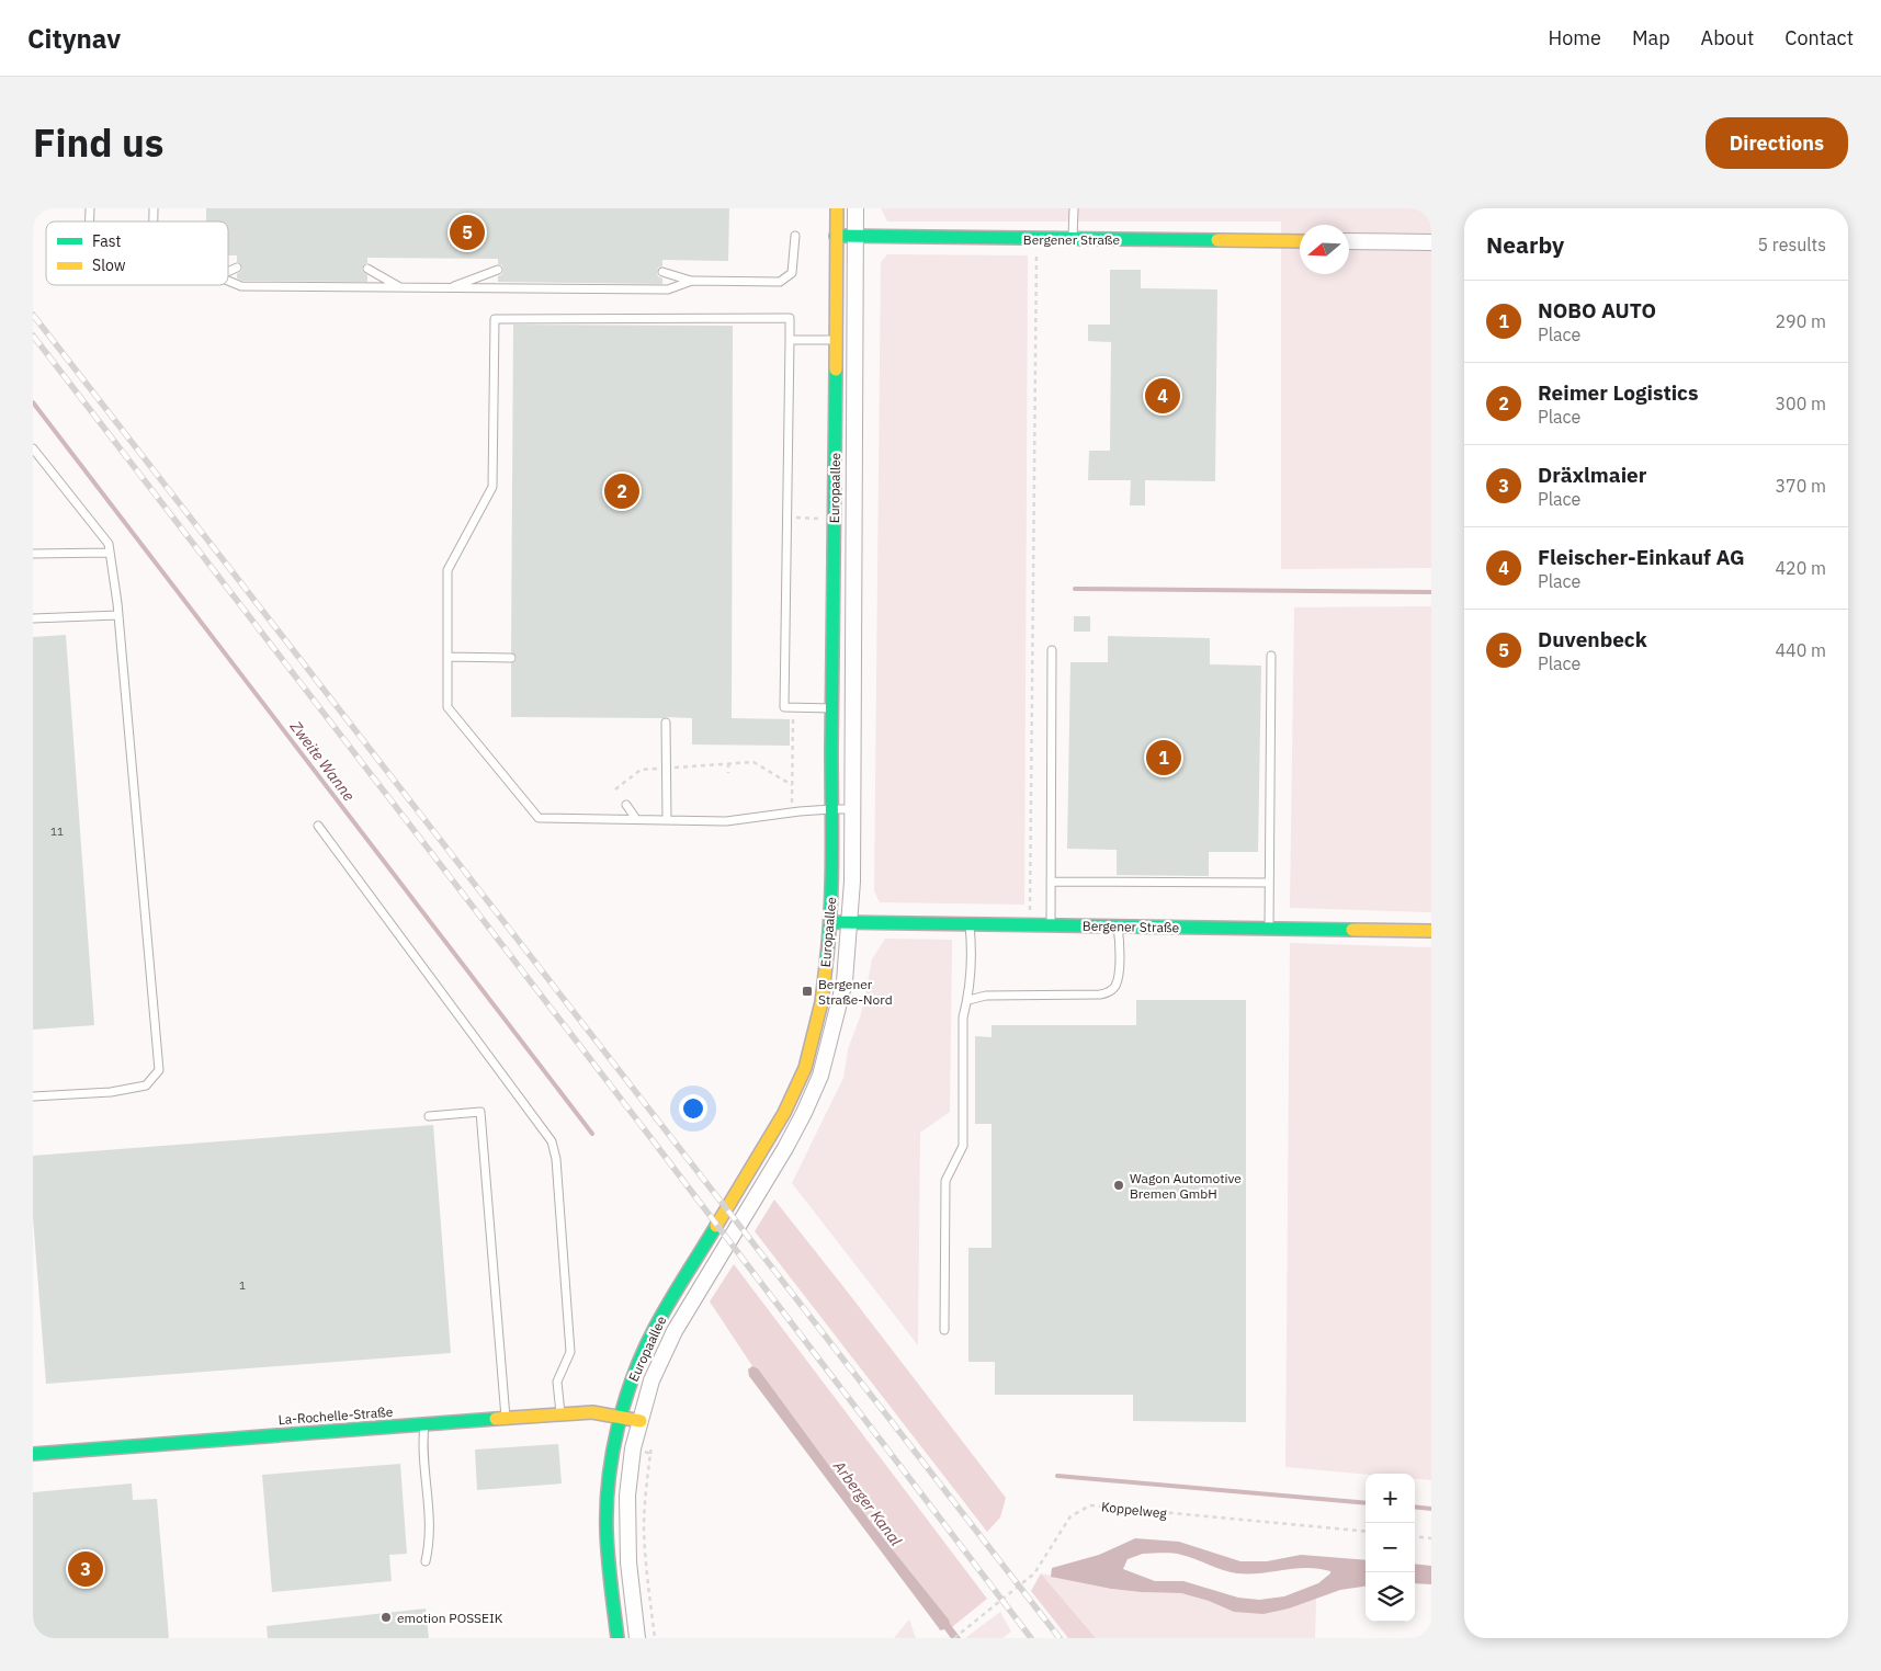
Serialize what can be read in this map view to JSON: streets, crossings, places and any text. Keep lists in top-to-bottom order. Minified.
{"streets":{"street":["Bergener Straße","Europaallee","La-Rochelle-Straße"],"path":["Koppelweg"]},"crossings":[["Bergener Straße","Europaallee"],["Europaallee","La-Rochelle-Straße"]],"water":["Zweite Wanne","Arberger Kanal"],"places":{"transit":["Bergener Straße-Nord"],"other":["Wagon Automotive Bremen GmbH","emotion POSSEIK"]},"house_numbers":["11","1"],"legend":["Fast","Slow"],"north":"left","page":{"header":"Citynav","nav":["Home","Map","About","Contact"],"title":"Find us","buttons":"Directions","heading":["Nearby","5 results"],"pins":["5","4","2","1","3"],"list":[{"mark":"1","name":"NOBO AUTO","note":"Place","value":"290 m"},{"mark":"2","name":"Reimer Logistics","note":"Place","value":"300 m"},{"mark":"3","name":"Dräxlmaier","note":"Place","value":"370 m"},{"mark":"4","name":"Fleischer-Einkauf AG","note":"Place","value":"420 m"},{"mark":"5","name":"Duvenbeck","note":"Place","value":"440 m"}],"map_buttons":["+","−"]}}
